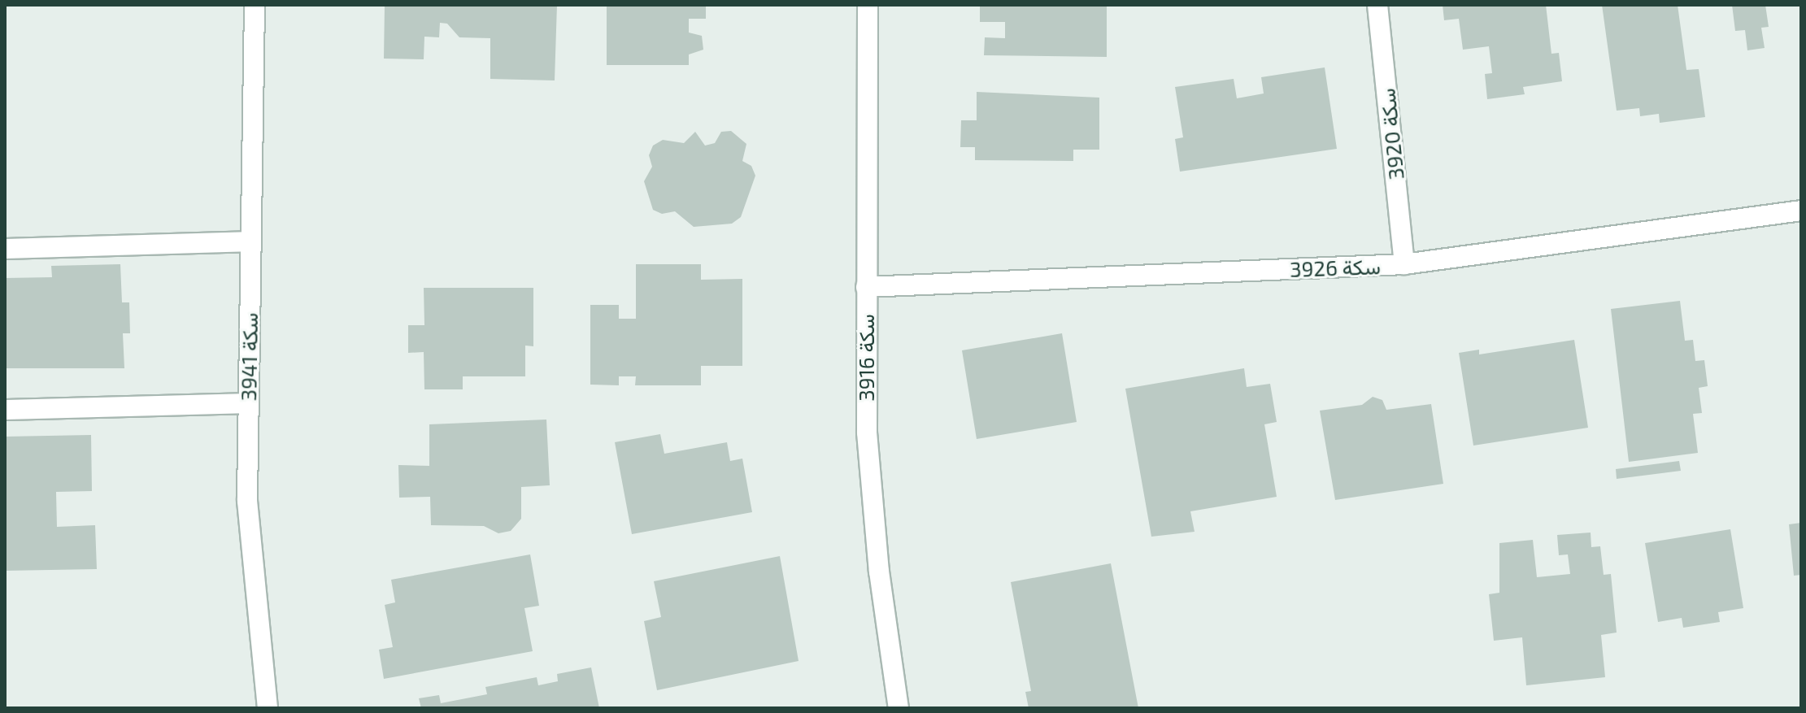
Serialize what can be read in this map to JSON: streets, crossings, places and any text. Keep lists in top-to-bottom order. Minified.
{"streets":{"street":["سكة 3920","سكة 3926","سكة 3941","سكة 3916"]},"crossings":[["سكة 3920","سكة 3926"],["سكة 3926","سكة 3916"]]}
